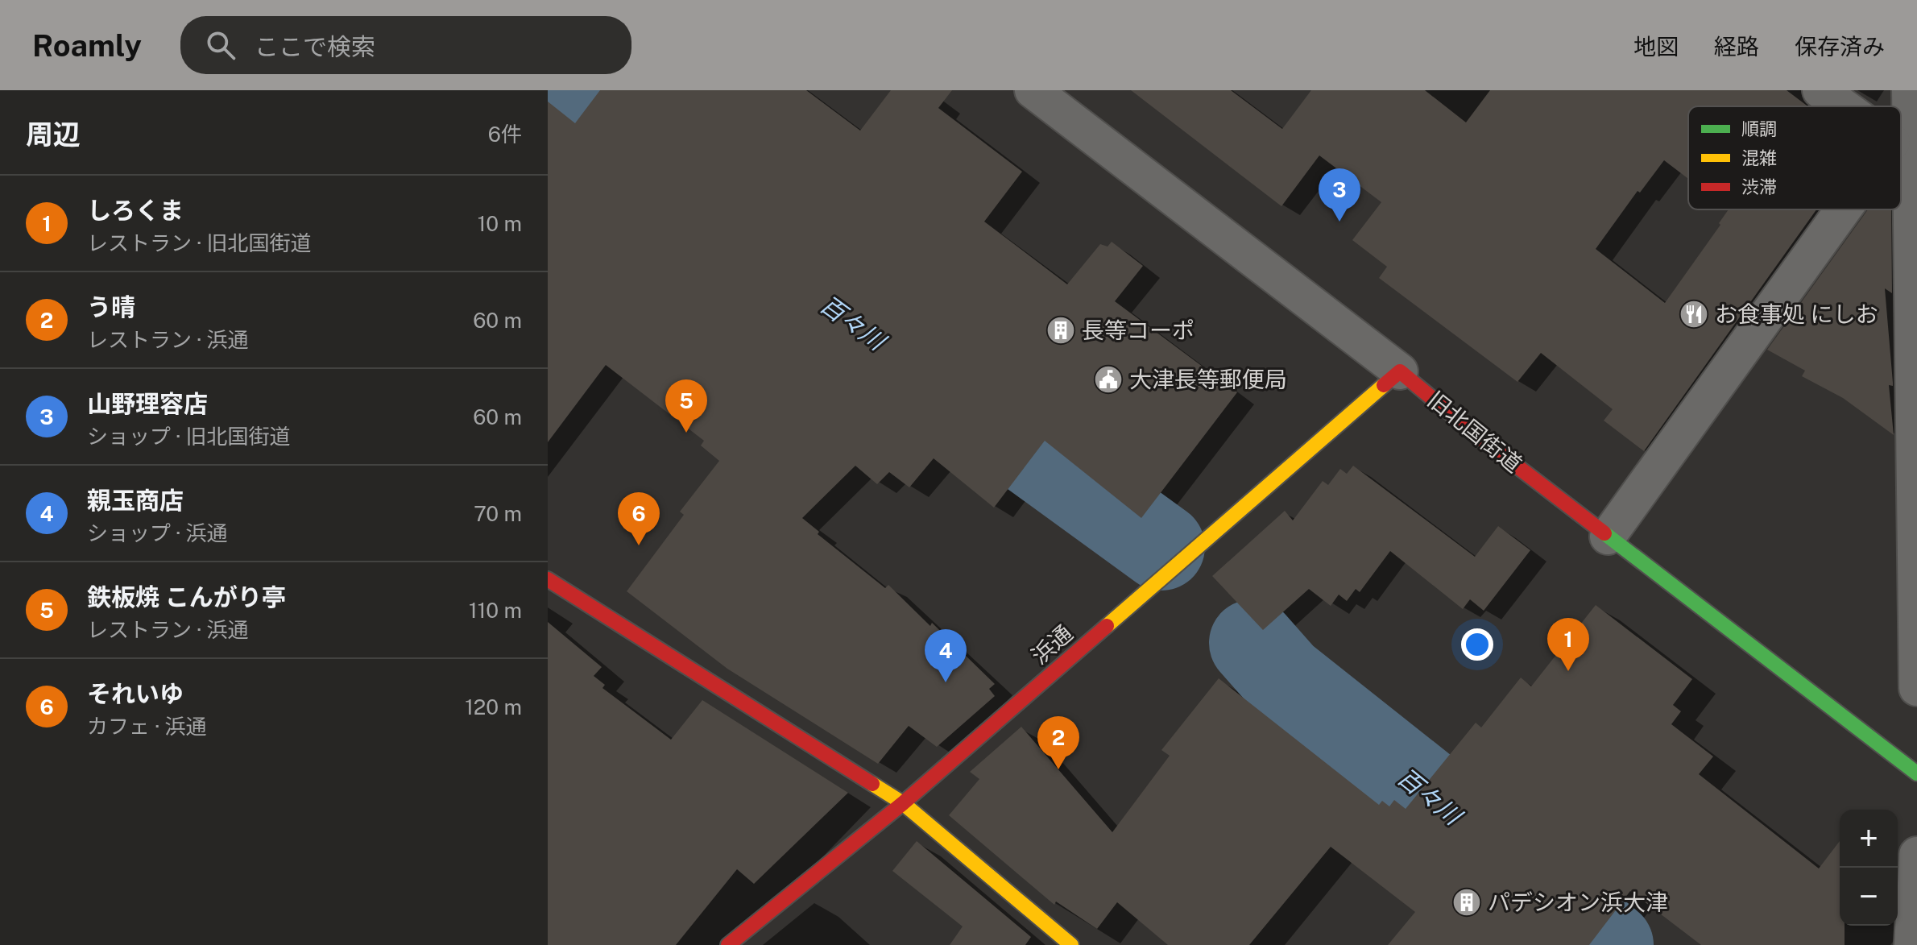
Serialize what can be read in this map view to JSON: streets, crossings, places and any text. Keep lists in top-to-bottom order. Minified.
{"streets":{"street":["旧北国街道","浜通"]},"crossings":[["旧北国街道","浜通"]],"water":["百々川"],"places":{"restaurant":["お食事処 にしお"],"building":["長等コーポ","パデシオン浜大津"],"public building":["大津長等郵便局"]},"legend":["順調","混雑","渋滞"],"page":{"header":"Roamly","search":"ここで検索","nav":["地図","経路","保存済み"],"heading":["周辺","6件"],"pins":["3","5","6","1","4","2"],"list":[{"mark":"1","name":"しろくま","note":"レストラン · 旧北国街道","value":"10 m"},{"mark":"2","name":"う晴","note":"レストラン · 浜通","value":"60 m"},{"mark":"3","name":"山野理容店","note":"ショップ · 旧北国街道","value":"60 m"},{"mark":"4","name":"親玉商店","note":"ショップ · 浜通","value":"70 m"},{"mark":"5","name":"鉄板焼 こんがり亭","note":"レストラン · 浜通","value":"110 m"},{"mark":"6","name":"それいゆ","note":"カフェ · 浜通","value":"120 m"}],"map_buttons":["+","−"]}}
